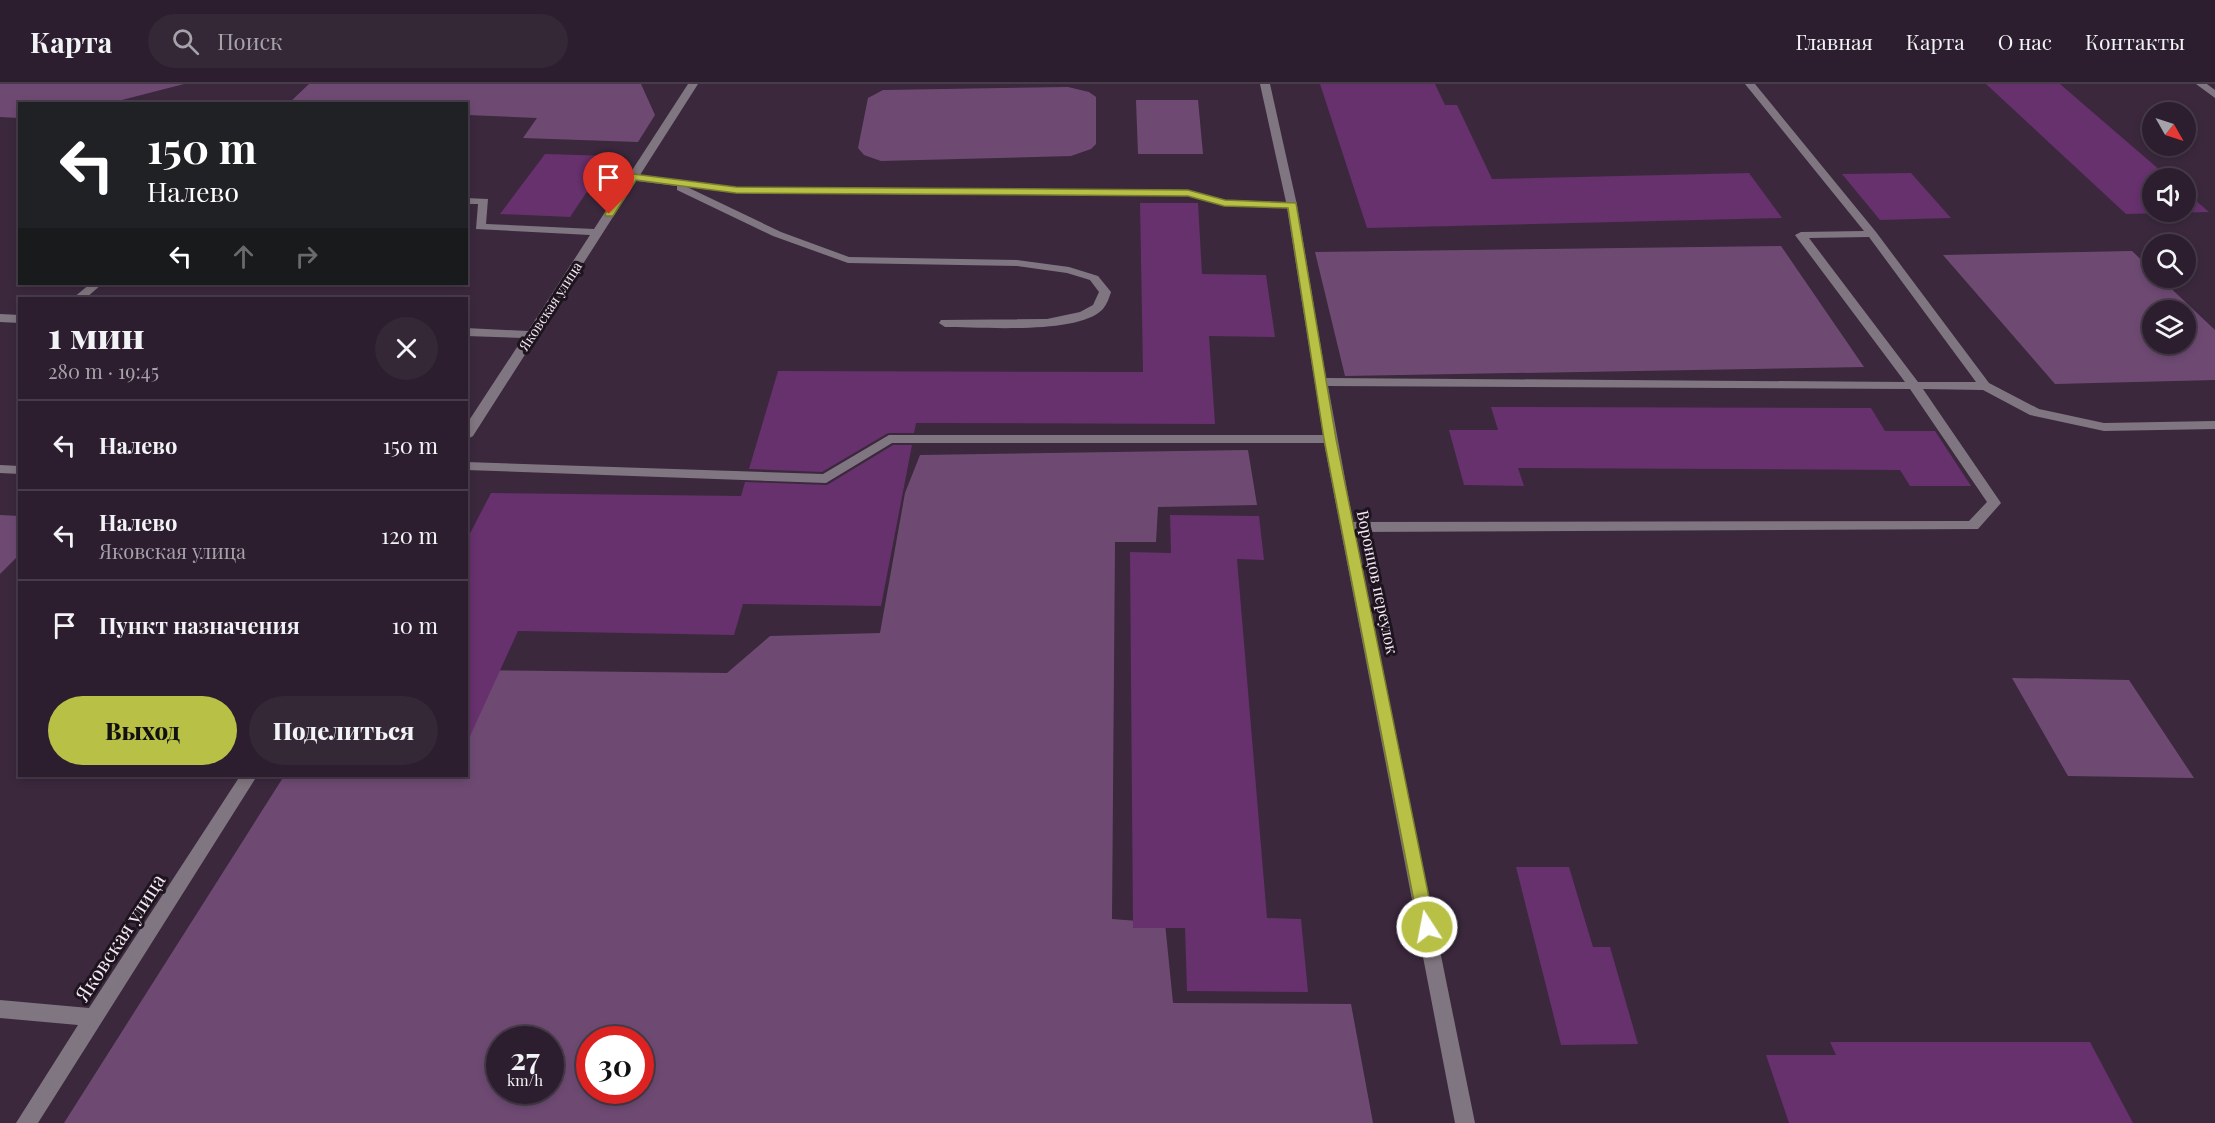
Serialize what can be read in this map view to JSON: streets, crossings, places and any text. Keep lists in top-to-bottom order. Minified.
{"streets":{"street":["Яковская улица","Воронцов переулок"]},"north":"bottom right","page":{"header":"Карта","search":"Поиск","nav":["Главная","Карта","О нас","Контакты"],"turn":["150 m","Налево"],"heading":["1 мин","280 m · 19:45"],"list":[{"name":"Налево","value":"150 m"},{"name":"Налево","note":"Яковская улица","value":"120 m"},{"name":"Пункт назначения","value":"10 m"}],"buttons":["Выход","Поделиться"],"speed":"27 km/h","limit":"30"}}
